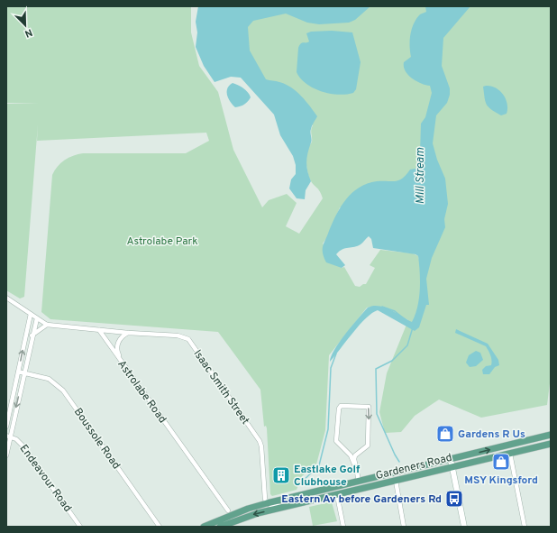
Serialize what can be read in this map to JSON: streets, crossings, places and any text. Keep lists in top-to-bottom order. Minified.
{"streets":{"main road":["Gardeners Road"],"street":["Isaac Smith Street","Astrolabe Road","Boussole Road","Endeavour Road"]},"crossings":[["Isaac Smith Street","Astrolabe Road"],["Isaac Smith Street","Gardeners Road"]],"water":["Mill Stream"],"parks":["Astrolabe Park"],"places":{"shop":["Gardens R Us","MSY Kingsford"],"building":["Eastlake Golf Clubhouse"],"bus stop":["Eastern Av before Gardeners Rd"]},"north":"bottom right"}
